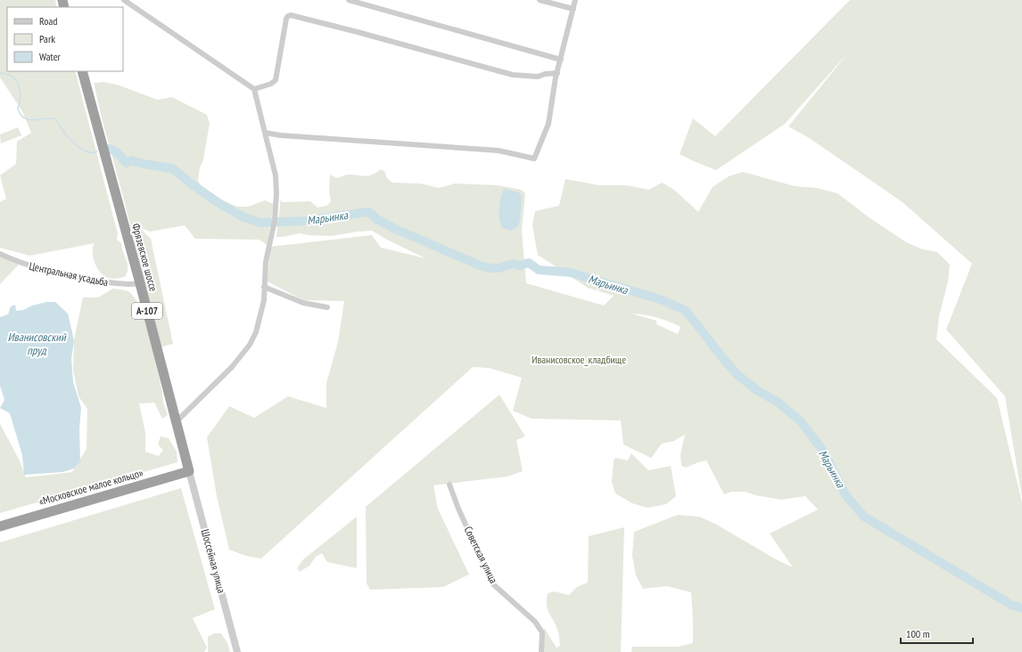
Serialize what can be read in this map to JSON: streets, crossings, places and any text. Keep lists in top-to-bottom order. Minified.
{"streets":{"highway":["Фрязевское шоссе","А-107","«Московское малое кольцо»"],"street":["Центральная усадьба","Советская улица","Шоссейная улица"]},"crossings":[["Фрязевское шоссе","Центральная усадьба"],["Фрязевское шоссе","«Московское малое кольцо»"],["Фрязевское шоссе","Шоссейная улица"],["«Московское малое кольцо»","Шоссейная улица"]],"water":["Марьинка","Иванисовский пруд"],"parks":["Иванисовское_кладбище"],"legend":["Road","Park","Water"],"scale_bar":"100 m"}
